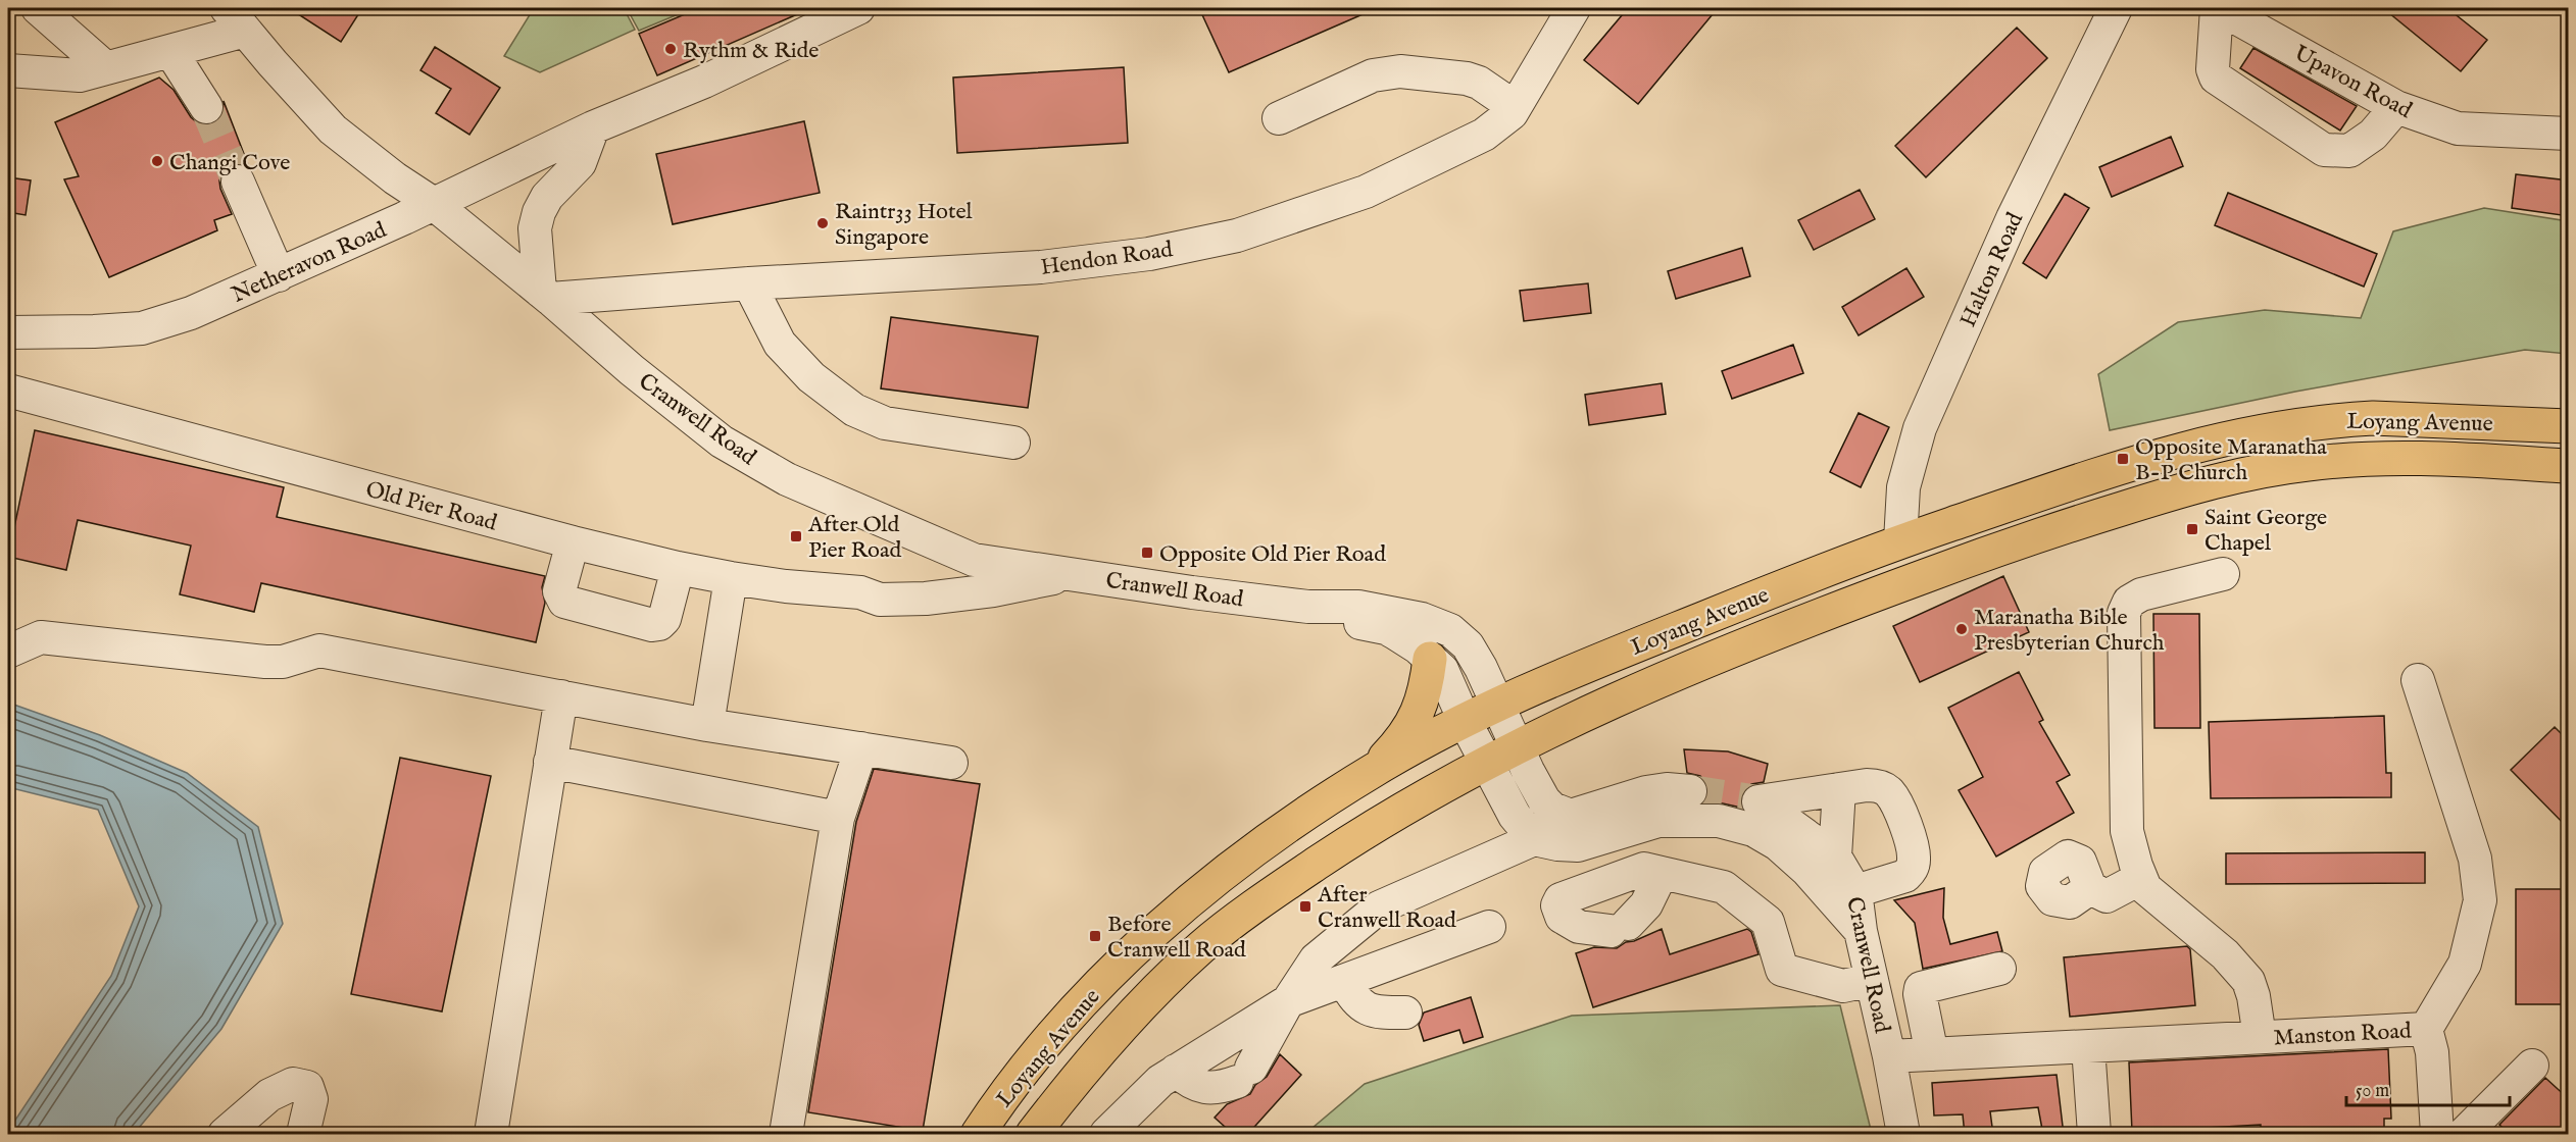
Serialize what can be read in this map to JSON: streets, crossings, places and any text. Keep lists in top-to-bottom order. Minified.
{"streets":{"main road":["Loyang Avenue"],"street":["Upavon Road","Hendon Road","Netheravon Road","Halton Road","Cranwell Road","Old Pier Road","Manston Road"]},"crossings":[["Hendon Road","Cranwell Road"],["Netheravon Road","Cranwell Road"],["Halton Road","Loyang Avenue"],["Cranwell Road","Loyang Avenue"],["Cranwell Road","Old Pier Road"],["Cranwell Road","Manston Road"]],"places":{"other":["Rythm & Ride","Changi Cove","Raintr33 Hotel Singapore","Maranatha Bible Presbyterian Church"],"transit":["Opposite Maranatha B-P Church","Saint George Chapel","After Old Pier Road","Opposite Old Pier Road","After Cranwell Road","Before Cranwell Road"]},"scale_bar":"50 m"}
